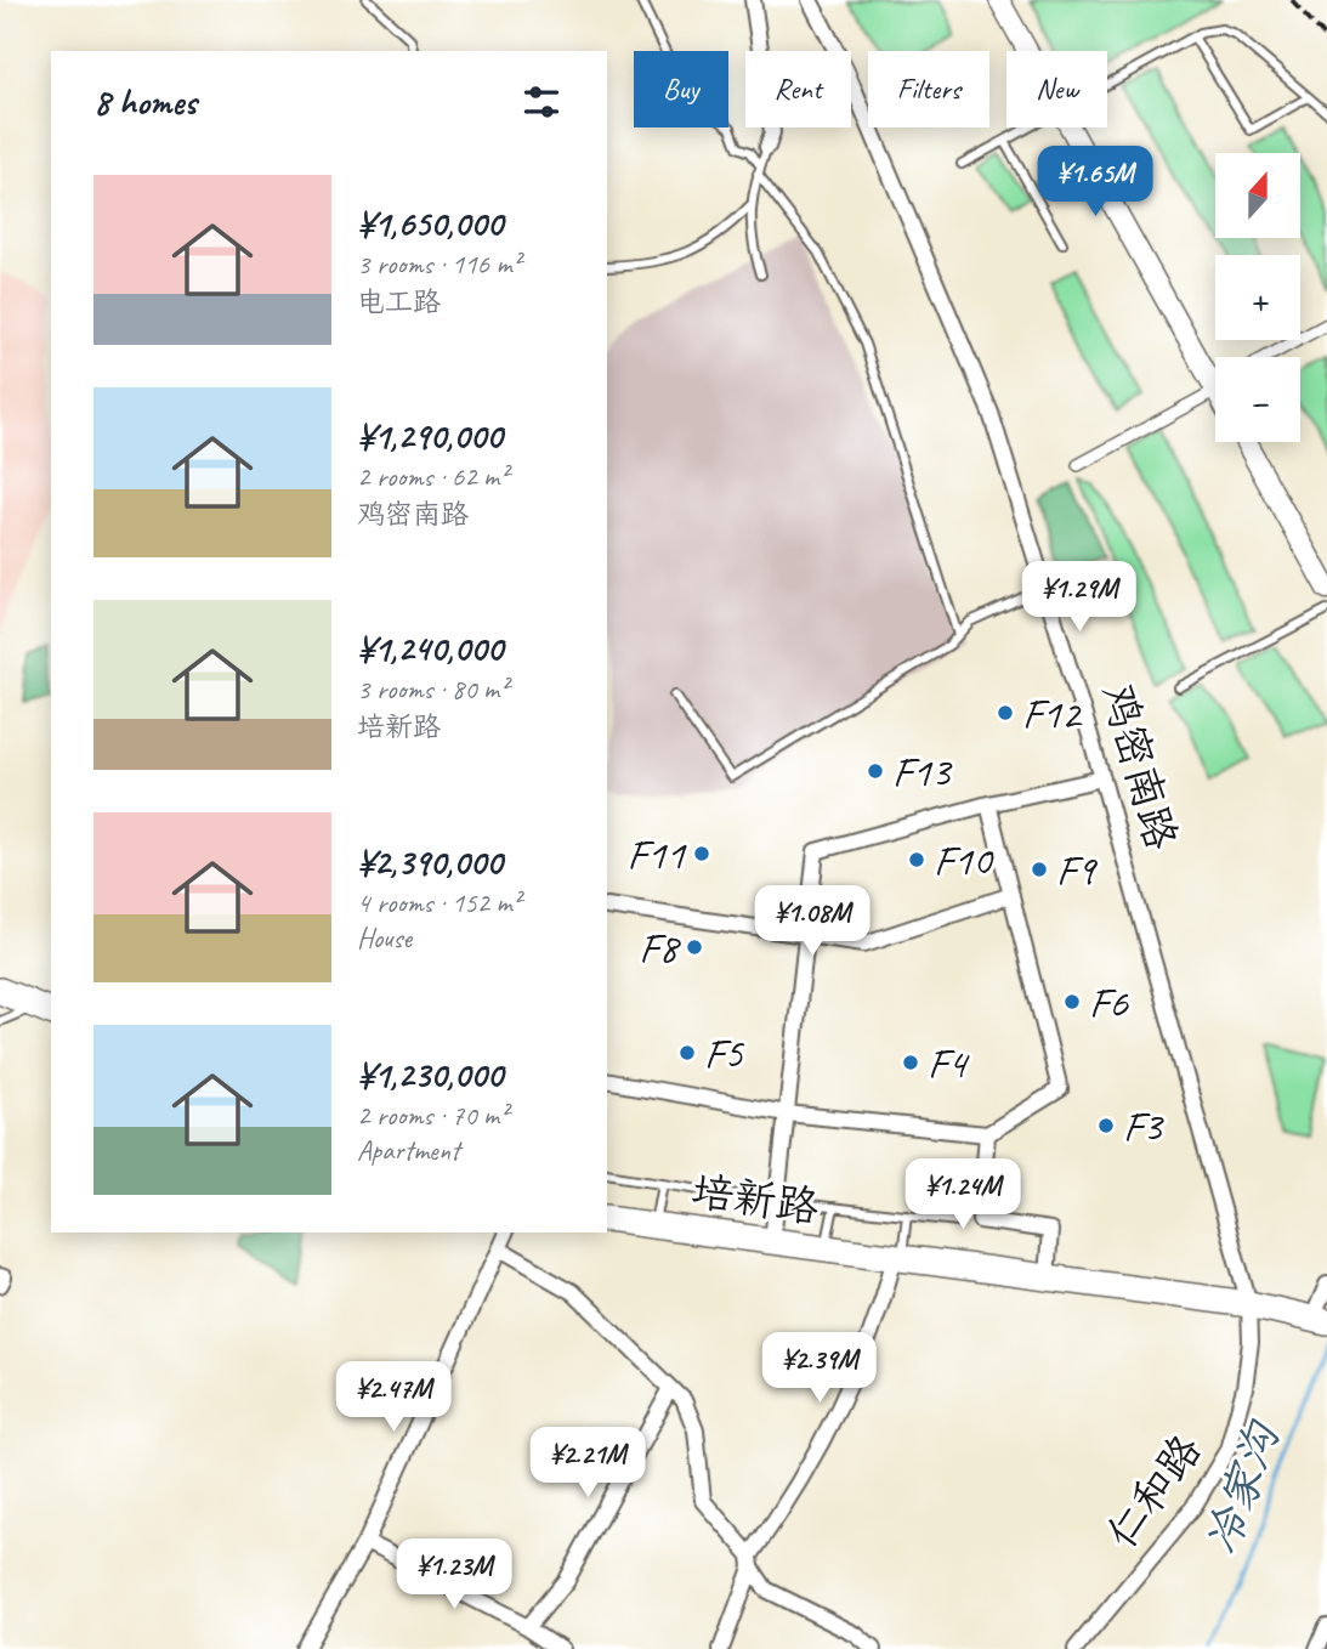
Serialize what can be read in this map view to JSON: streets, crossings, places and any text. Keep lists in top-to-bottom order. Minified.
{"streets":{"highway":["培新路"],"street":["鸡密南路","仁和路"]},"crossings":[["鸡密南路","培新路"],["鸡密南路","仁和路"],["培新路","仁和路"]],"water":["冷家沟"],"places":["F12","F13","F11","F10","F9","F8","F6","F5","F4","F3"],"north":"top","page":{"chip":["Buy","Rent","Filters","New"],"heading":"8 homes","price":["¥1.65M","¥1.29M","¥1.08M","¥1.24M","¥2.39M","¥2.47M","¥2.21M","¥1.23M"],"map_buttons":["+","−"],"list":[{"name":"¥1,650,000","note":"3 rooms · 116 m² · 电工路"},{"name":"¥1,290,000","note":"2 rooms · 62 m² · 鸡密南路"},{"name":"¥1,240,000","note":"3 rooms · 80 m² · 培新路"},{"name":"¥2,390,000","note":"4 rooms · 152 m² · House"},{"name":"¥1,230,000","note":"2 rooms · 70 m² · Apartment"}]}}
